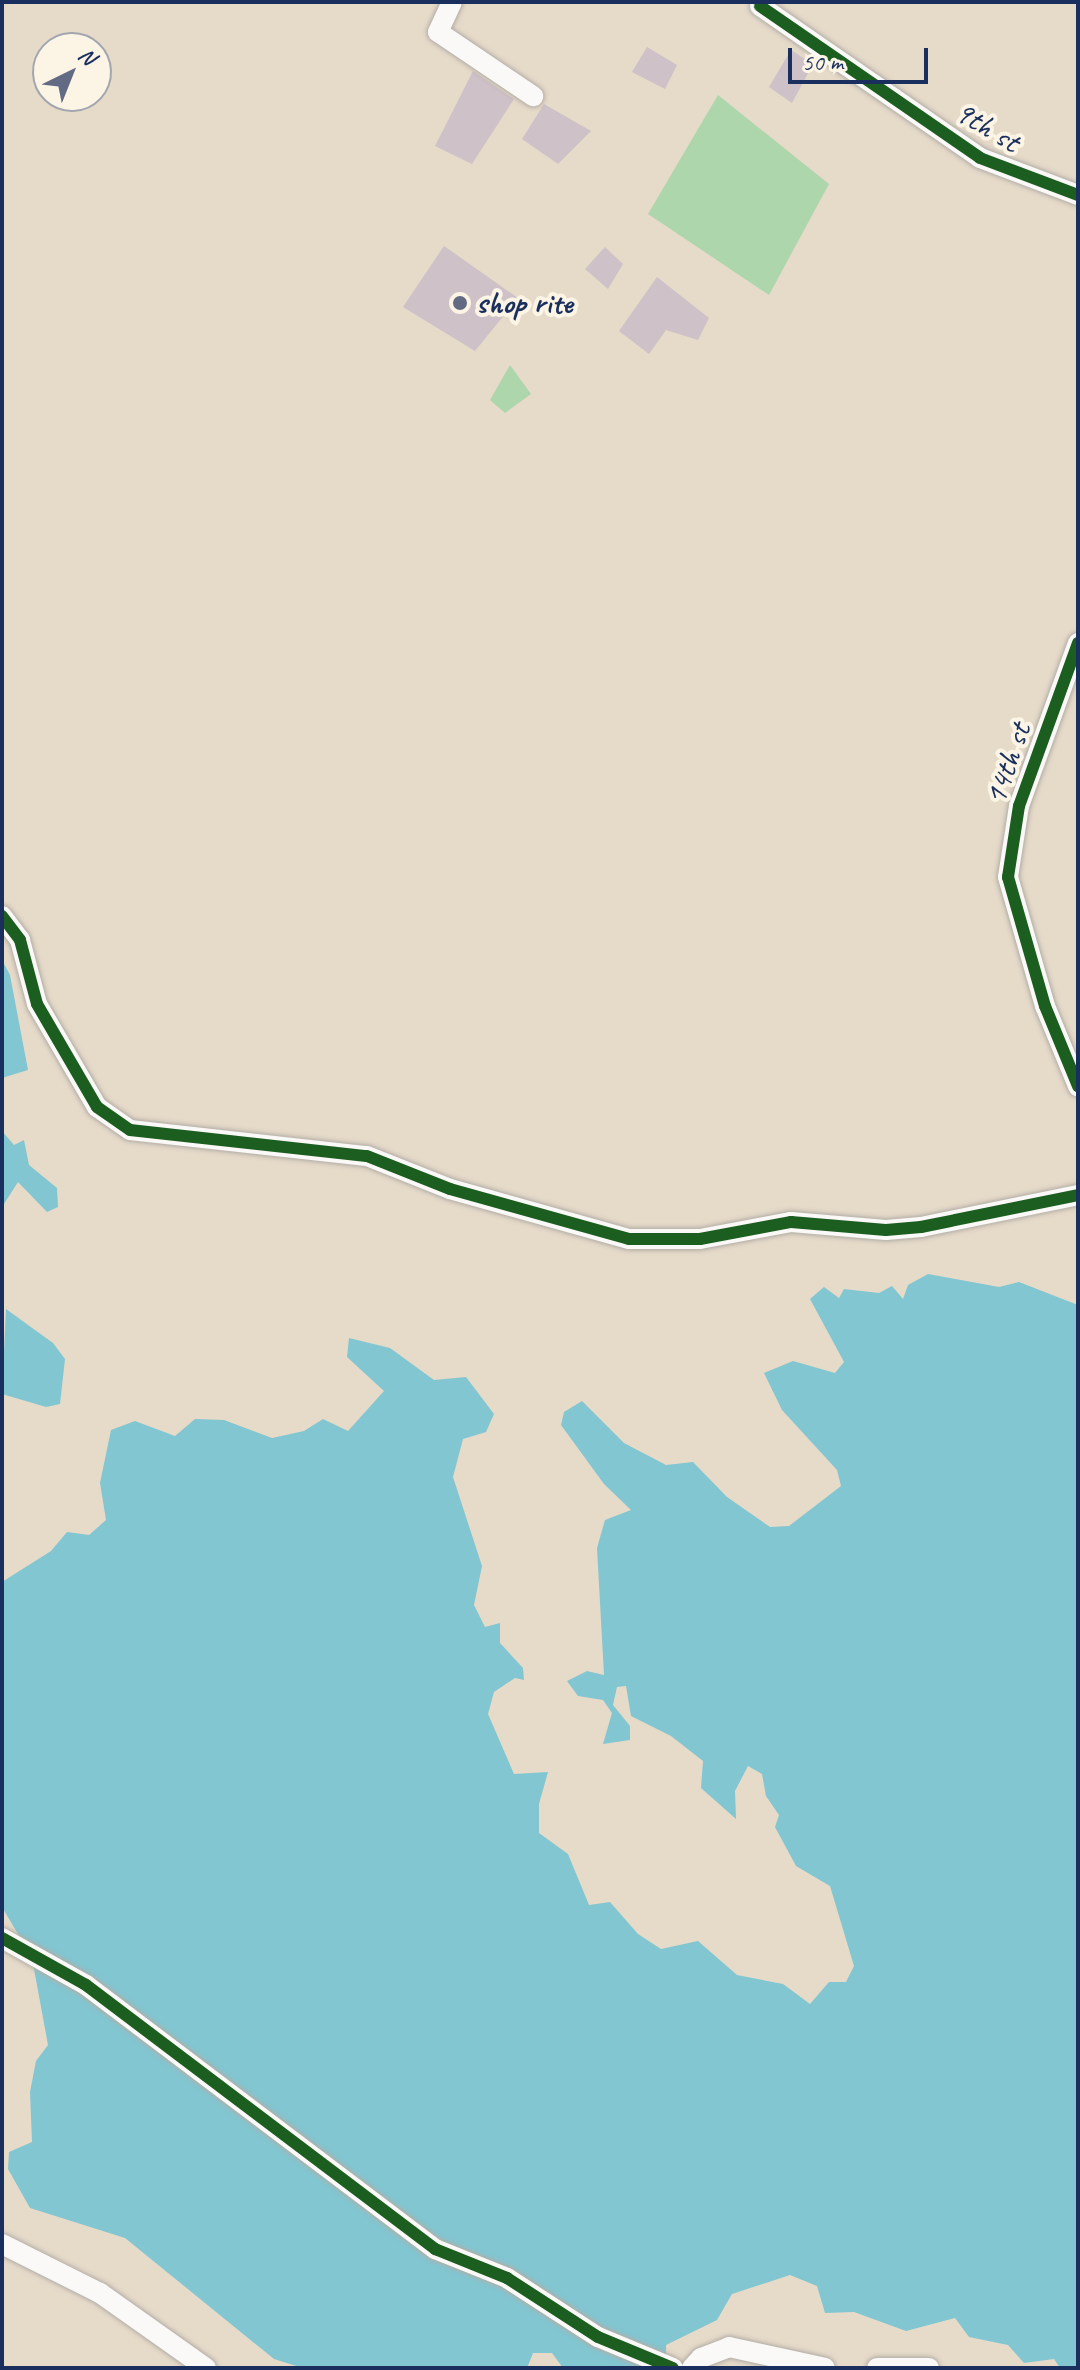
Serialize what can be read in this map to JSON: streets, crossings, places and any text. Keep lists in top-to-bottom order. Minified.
{"streets":{"street":["9th st","14th st"]},"places":["shop rite"],"scale_bar":"50 m","north":"top right"}
